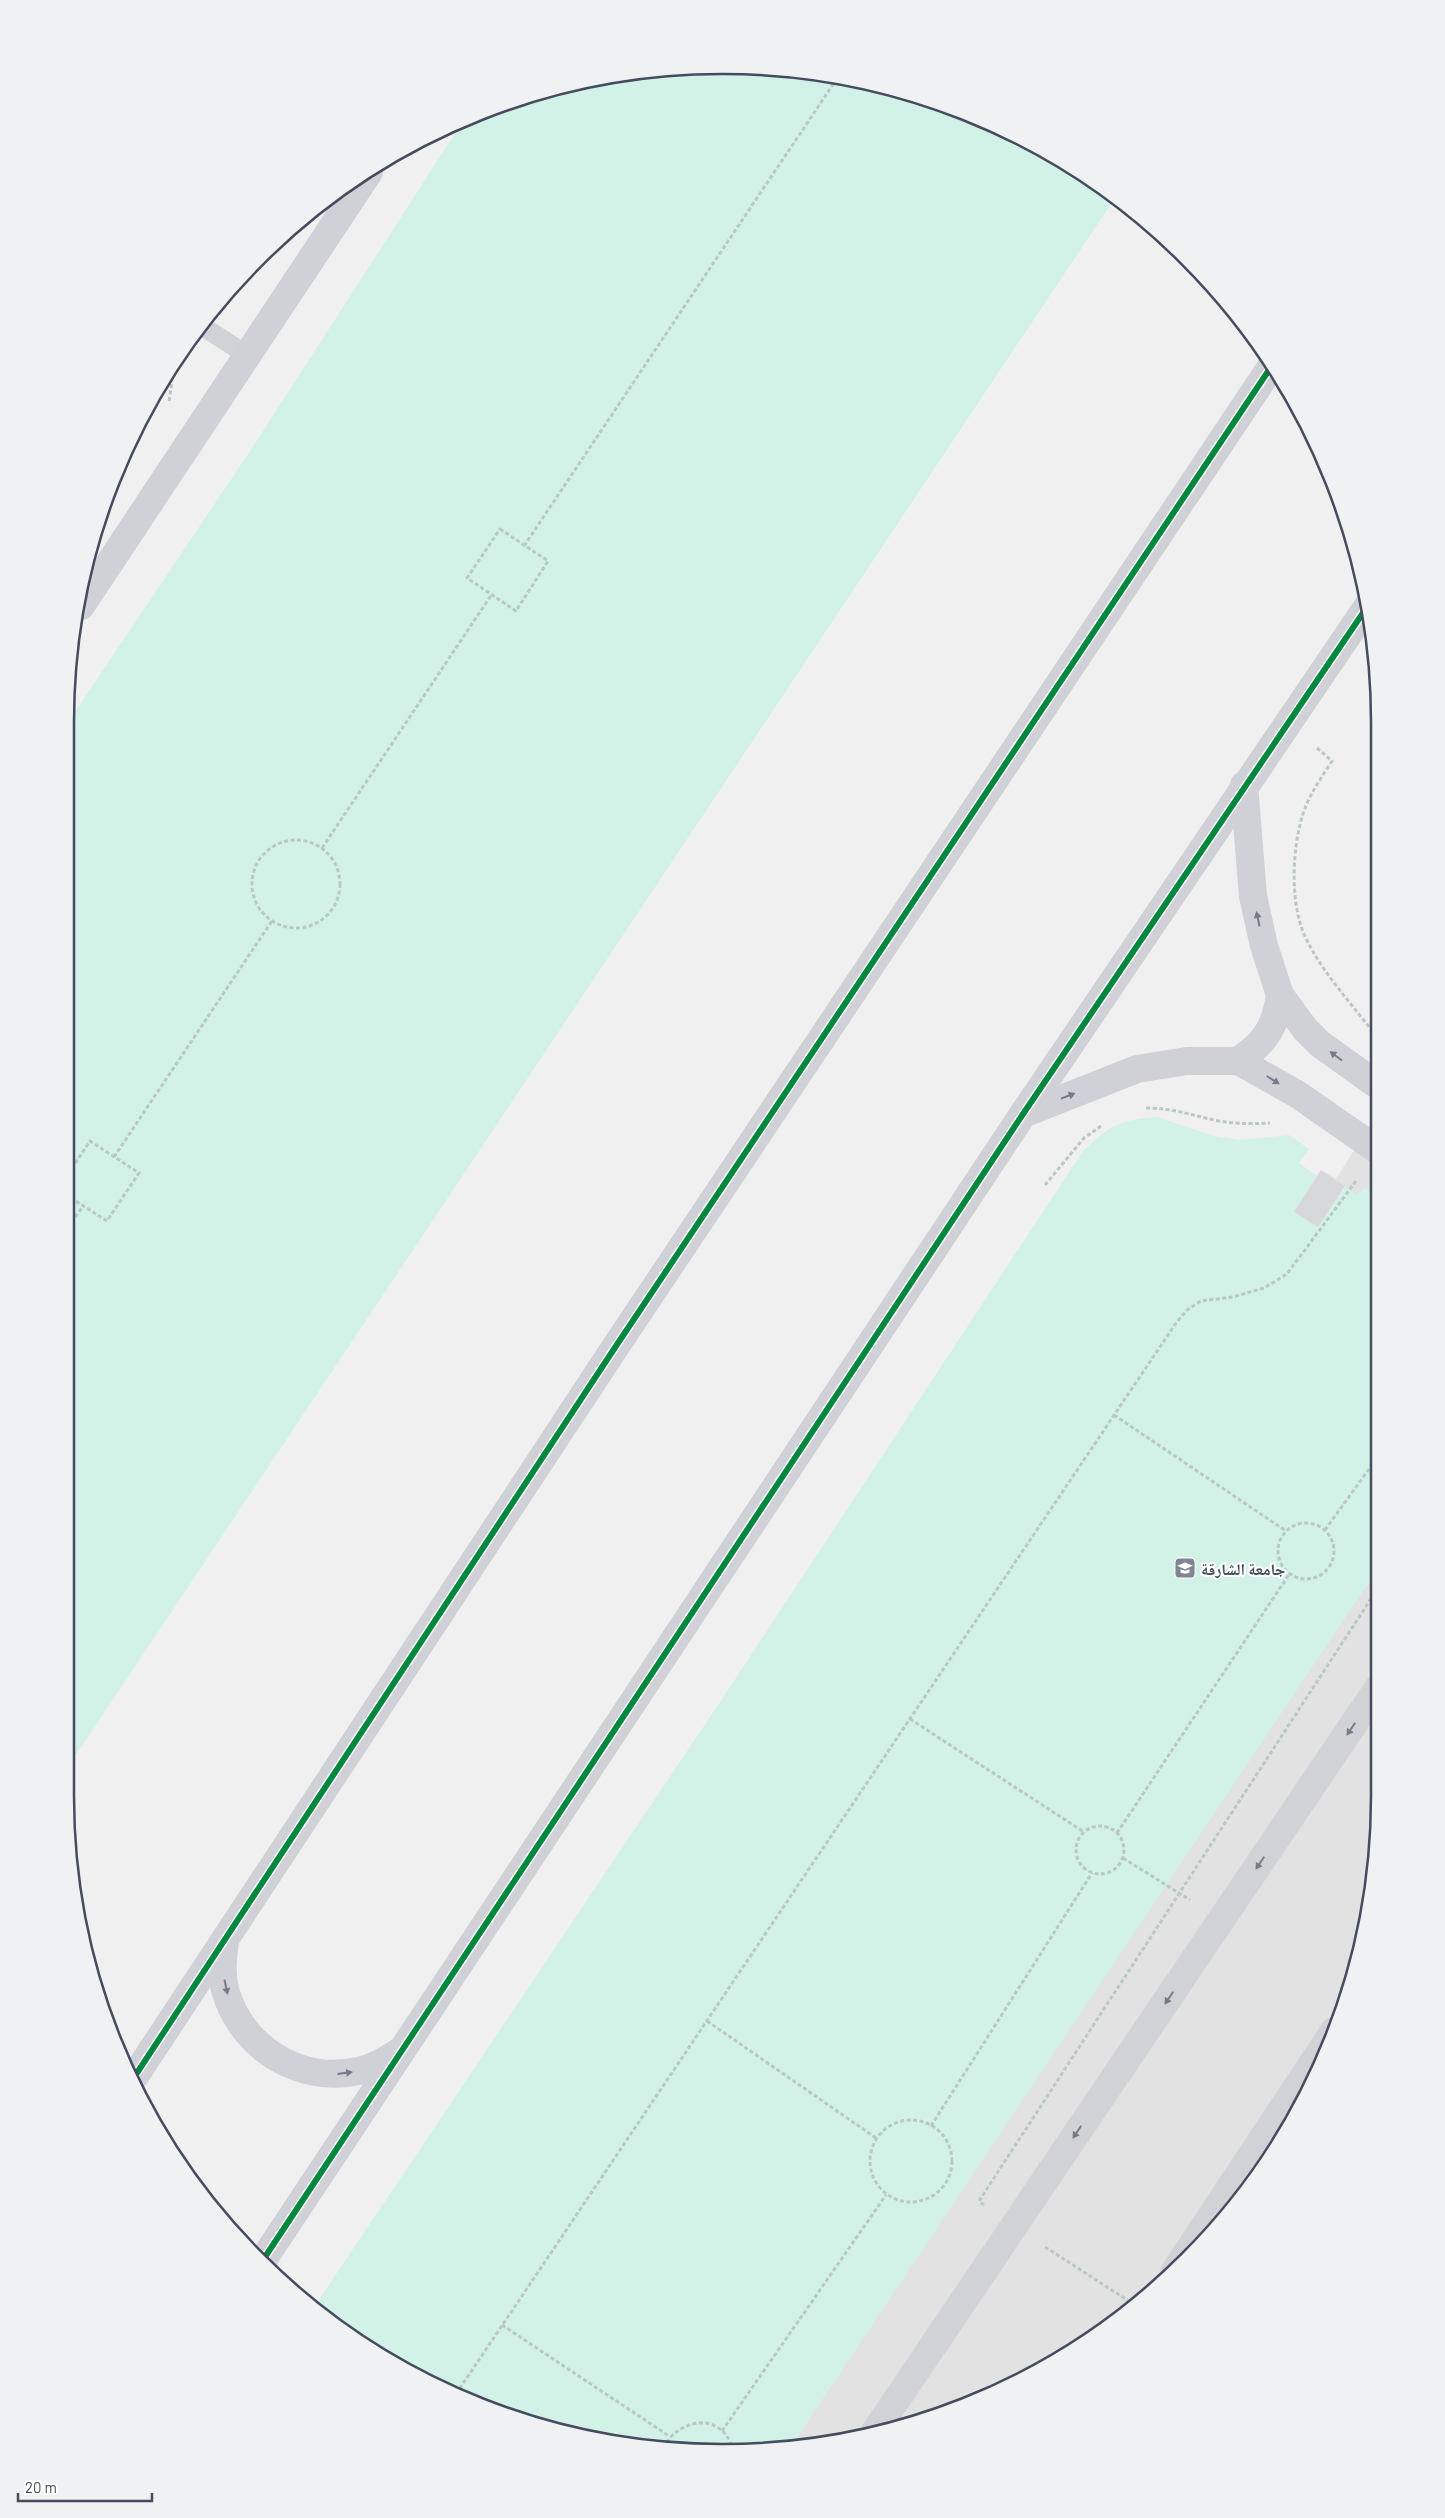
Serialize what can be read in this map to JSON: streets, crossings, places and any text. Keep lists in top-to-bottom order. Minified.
{"places":{"school or university":["جامعة الشارقة"]},"scale_bar":"20 m"}
